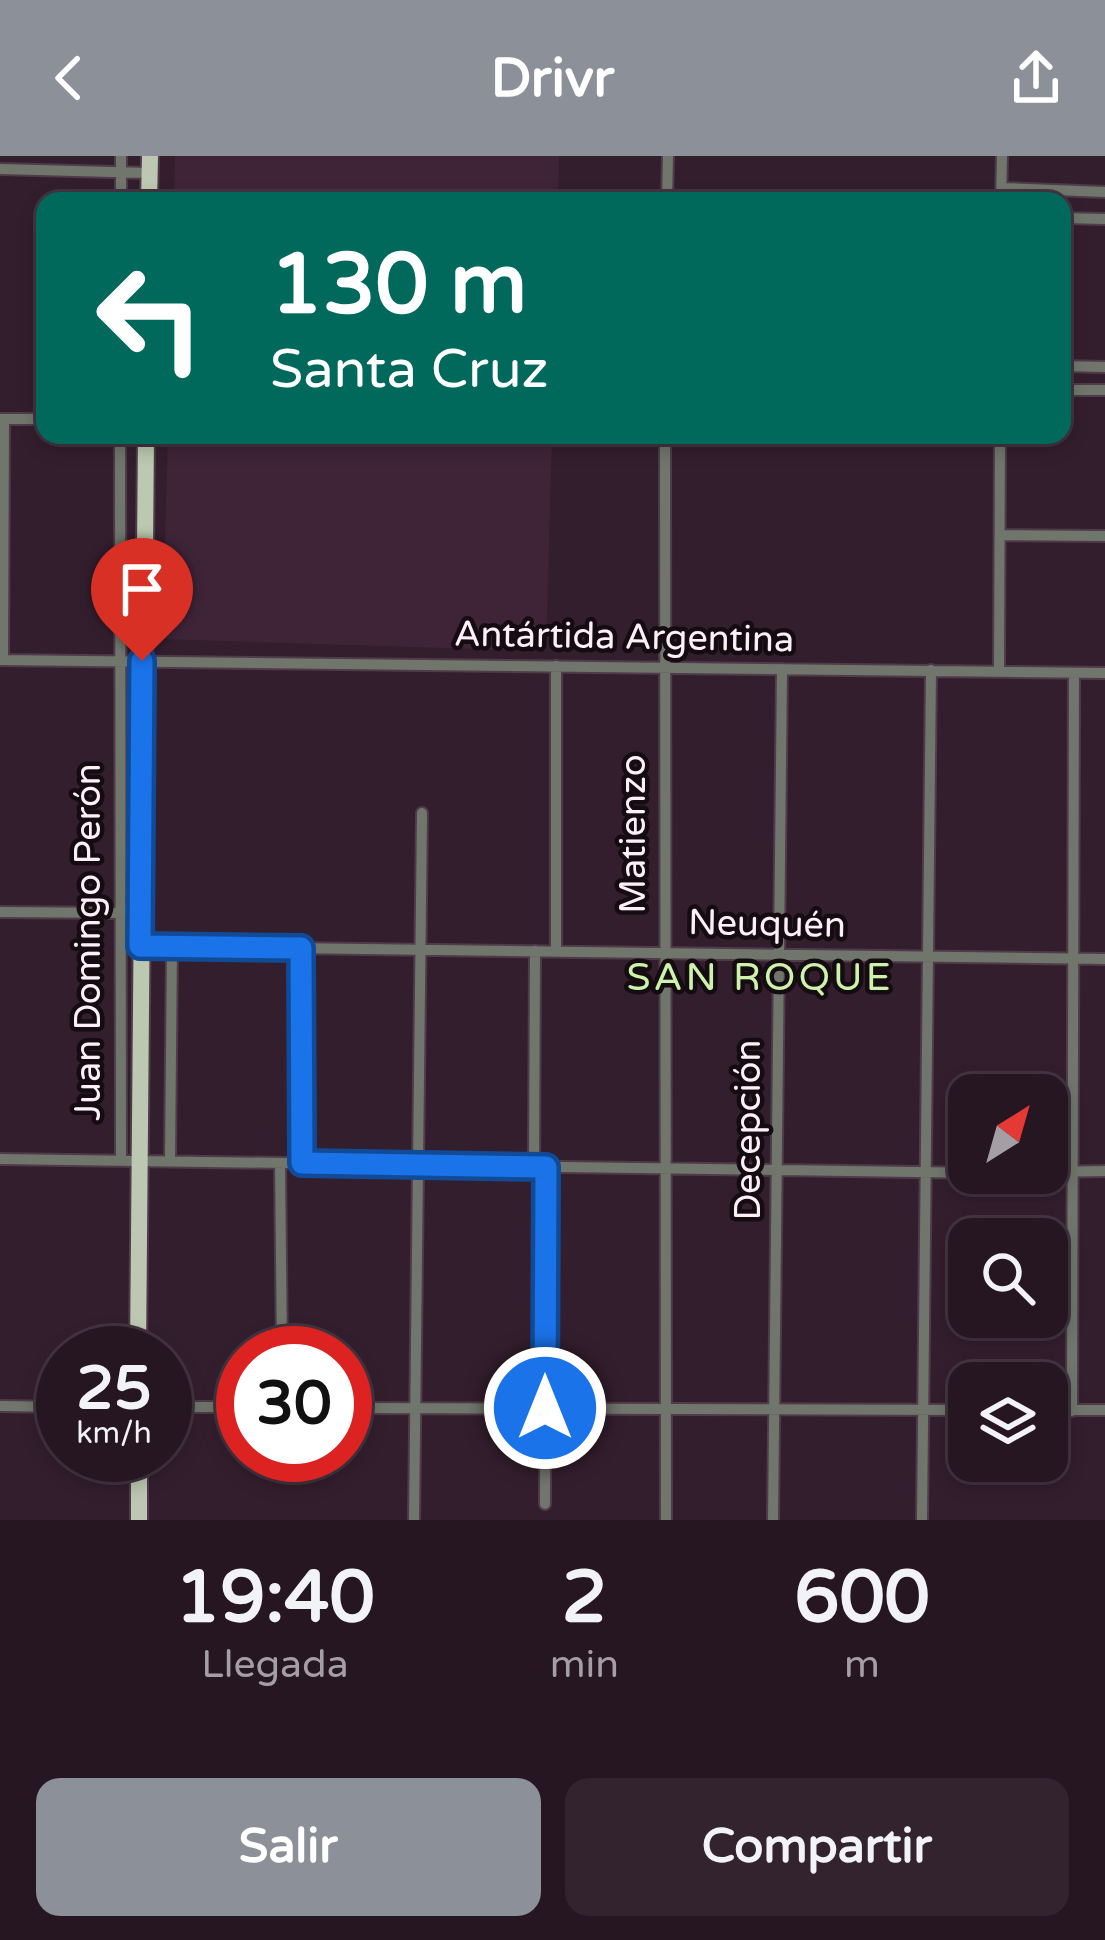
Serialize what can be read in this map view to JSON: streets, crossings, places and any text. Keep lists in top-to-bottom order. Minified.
{"streets":{"main road":["Juan Domingo Perón"],"street":["Antártida Argentina","Matienzo","Neuquén","Decepción"]},"crossings":[["Antártida Argentina","Matienzo"],["Antártida Argentina","Juan Domingo Perón"],["Antártida Argentina","Decepción"],["Matienzo","Neuquén"],["Neuquén","Juan Domingo Perón"],["Neuquén","Decepción"]],"districts":["SAN ROQUE"],"north":"top right","page":{"header":"Drivr","turn":["130 m","Santa Cruz"],"speed":"25 km/h","limit":"30","eta":["19:40","Llegada","2","min","600","m"],"buttons":["Salir","Compartir"]}}
